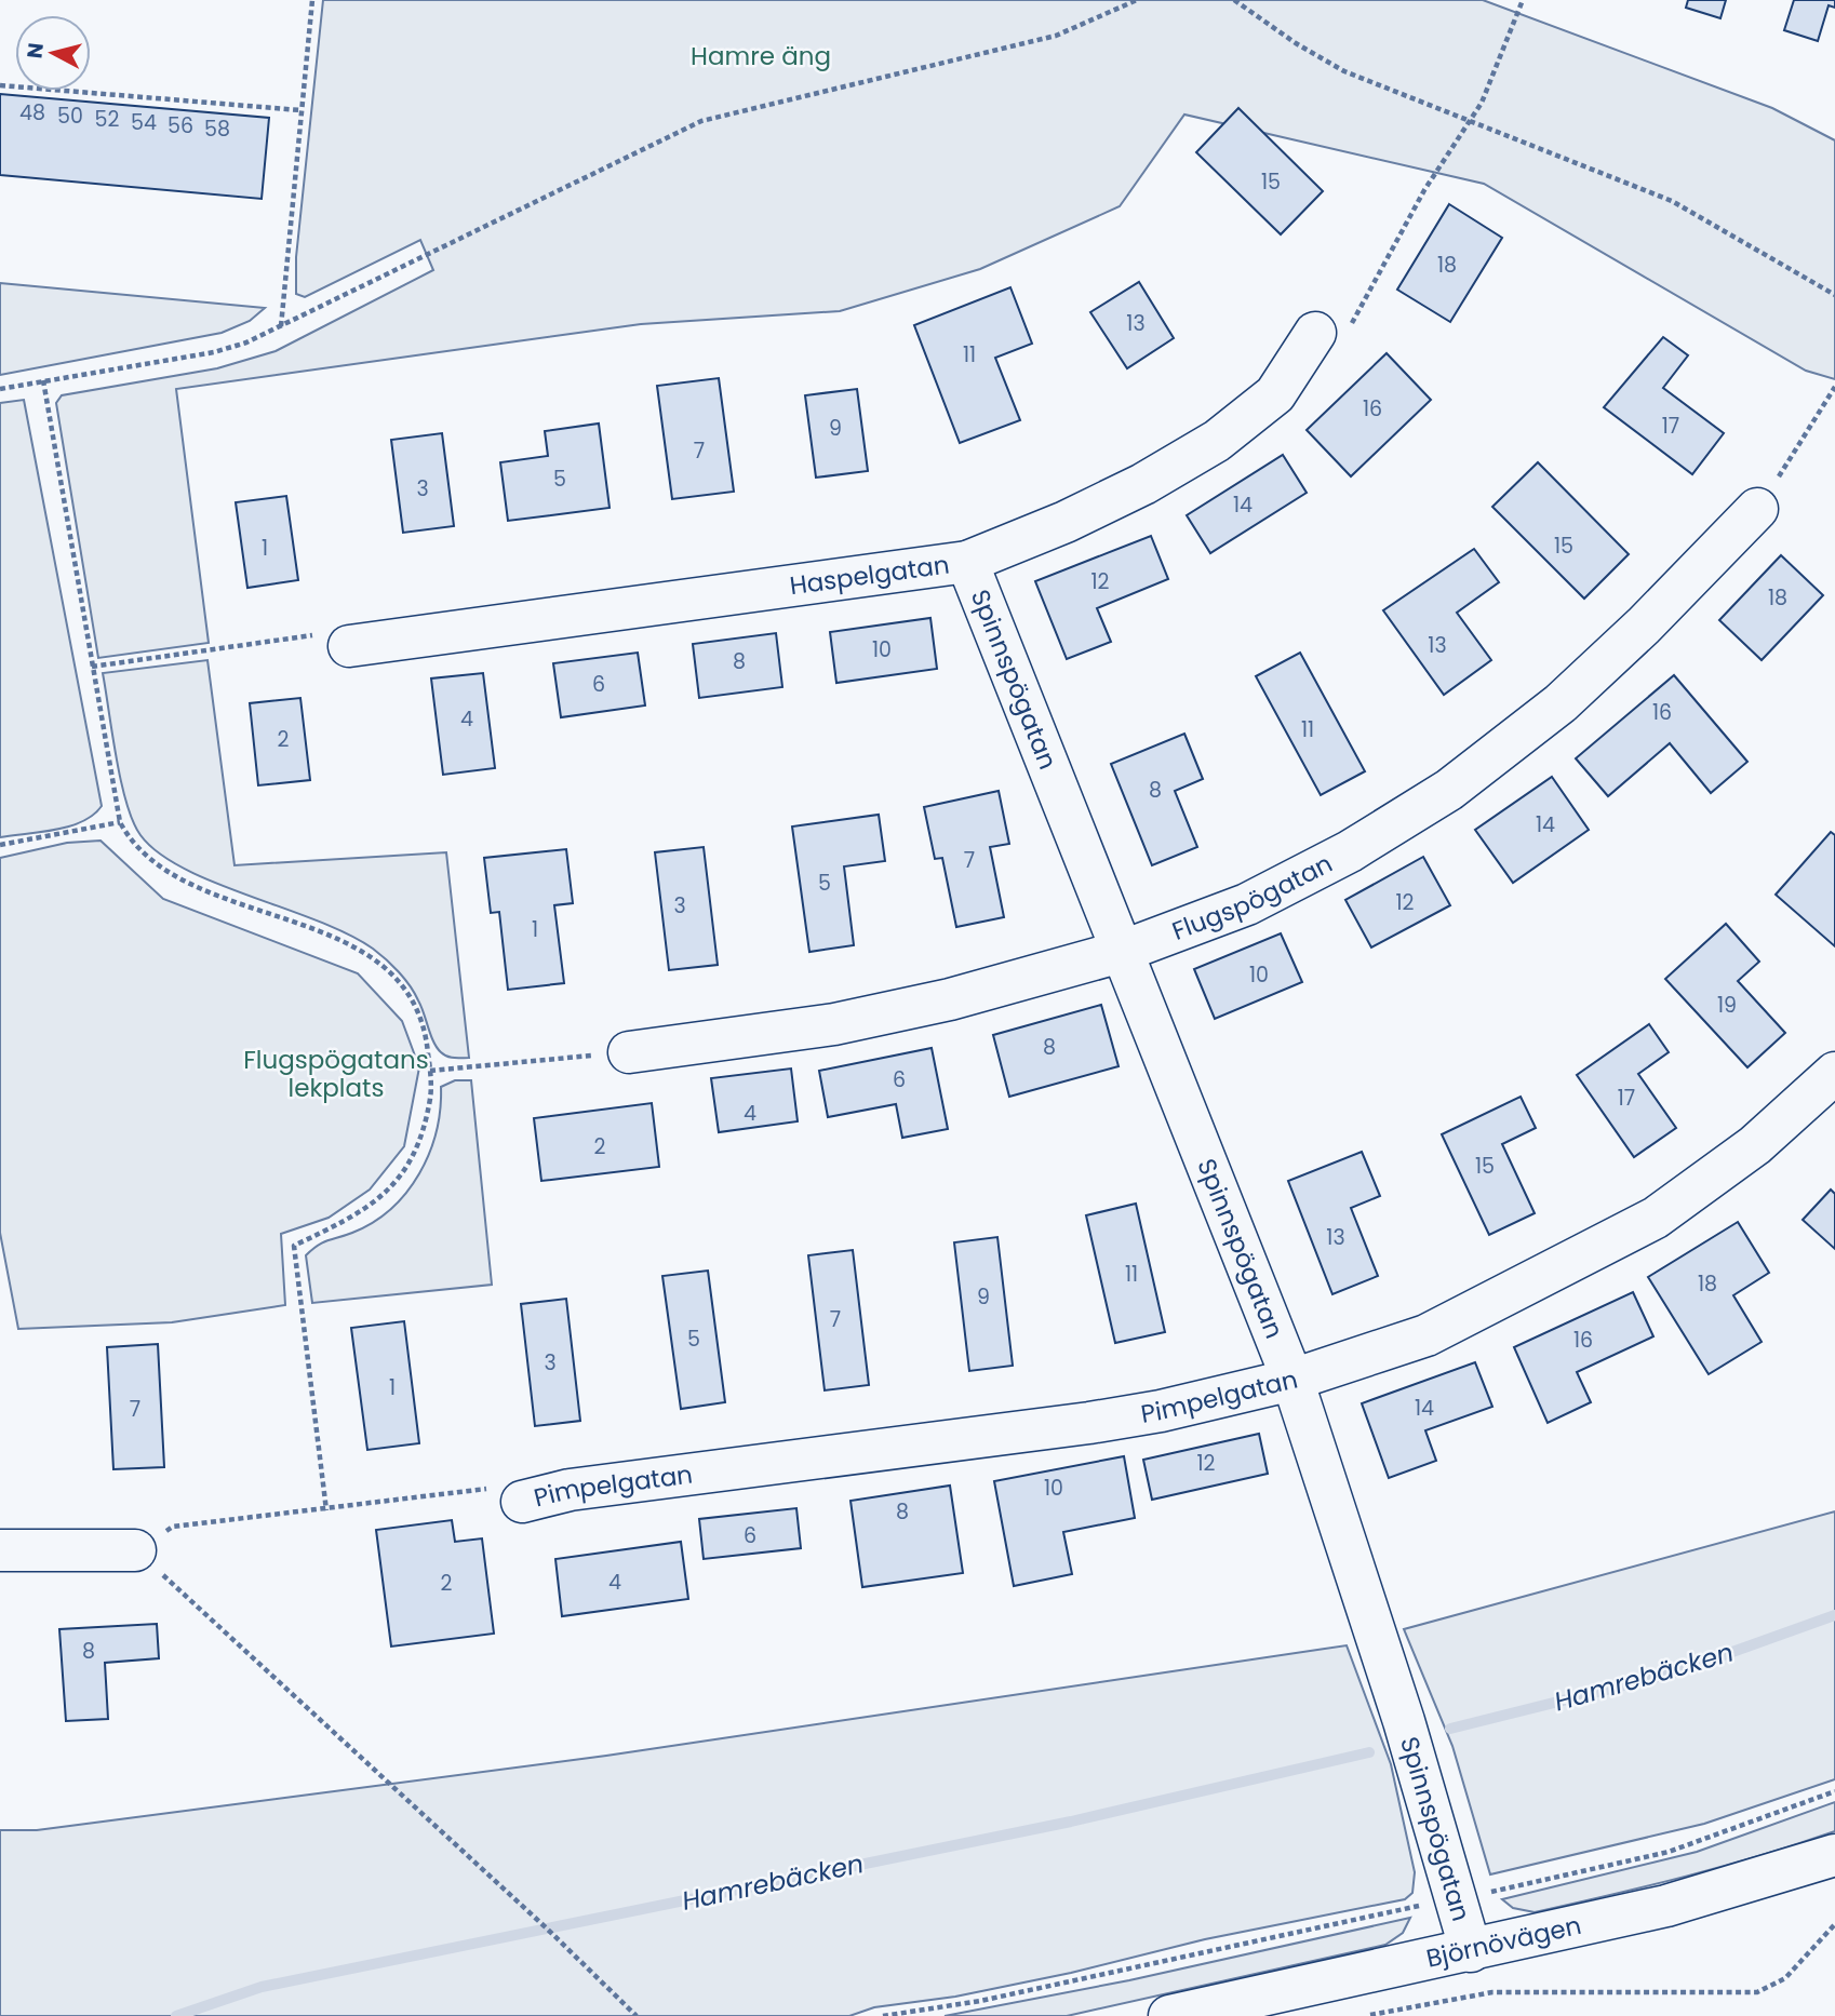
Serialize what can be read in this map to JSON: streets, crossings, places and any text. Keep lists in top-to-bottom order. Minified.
{"streets":{"street":["Haspelgatan","Spinnspögatan","Flugspögatan","Pimpelgatan","Björnövägen"]},"crossings":[["Haspelgatan","Spinnspögatan"],["Spinnspögatan","Flugspögatan"],["Spinnspögatan","Pimpelgatan"],["Spinnspögatan","Björnövägen"]],"water":["Hamrebäcken"],"parks":["Hamre äng","Flugspögatans lekplats"],"house_numbers":["48","50","52","54","56","58","15","18","13","11","16","17","9","7","5","3","14","15","1","12","18","13","10","8","6","16","4","11","2","8","14","7","5","12","3","1","10","19","8","6","17","4","2","15","13","11","18","9","7","5","16","3","1","14","7","12","10","8","6","4","2","8"],"north":"left"}
